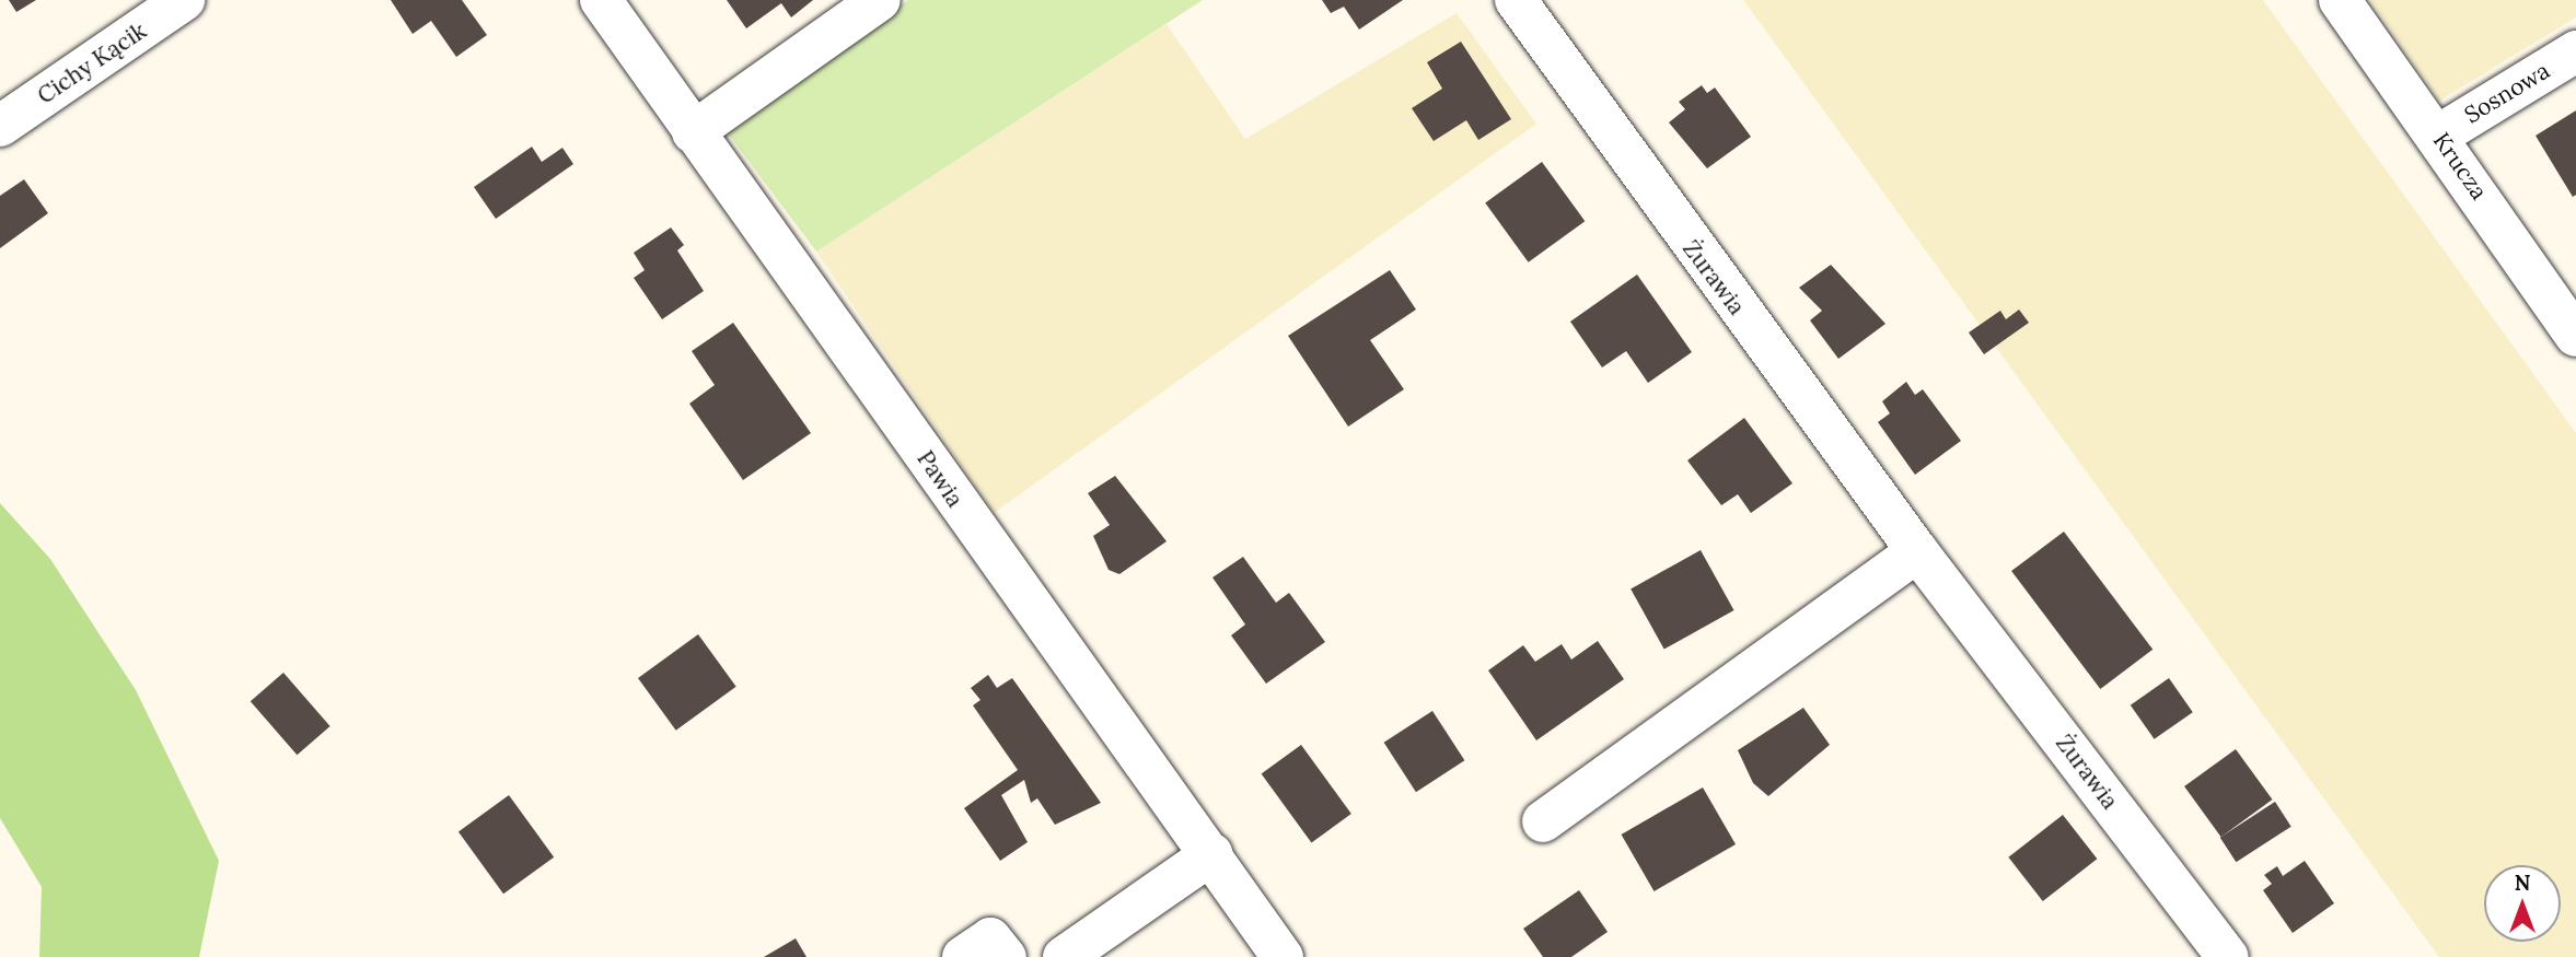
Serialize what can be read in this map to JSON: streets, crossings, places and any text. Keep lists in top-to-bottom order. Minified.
{"streets":{"street":["Cichy Kącik","Sosnowa","Krucza","Żurawia","Pawia"]},"crossings":[["Sosnowa","Krucza"]],"north":"top"}
